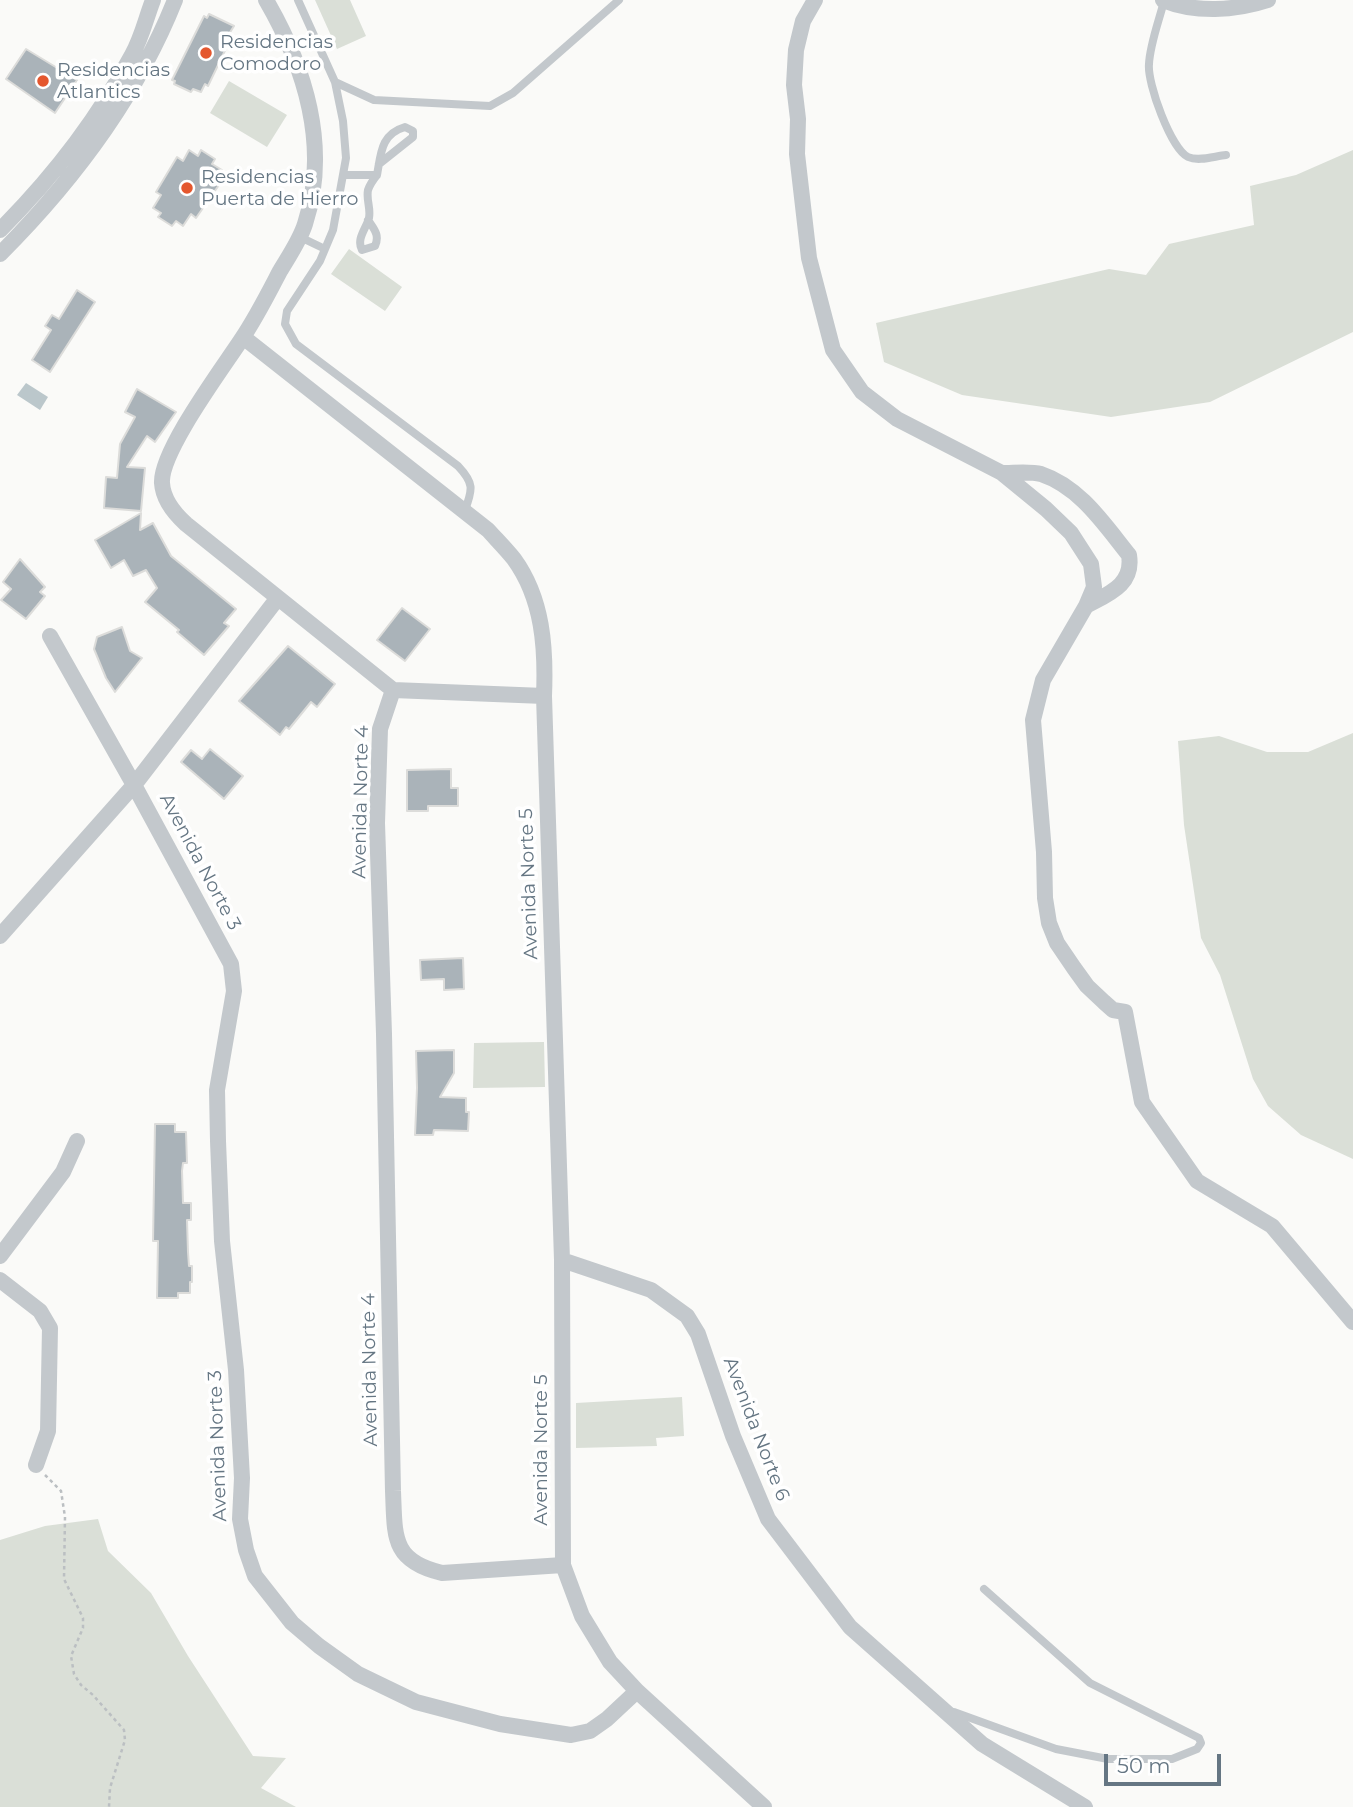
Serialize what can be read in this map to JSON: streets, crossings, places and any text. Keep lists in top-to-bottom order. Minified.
{"streets":{"street":["Avenida Norte 4","Avenida Norte 3","Avenida Norte 5","Avenida Norte 6"]},"crossings":[["Avenida Norte 4","Avenida Norte 5"],["Avenida Norte 5","Avenida Norte 6"]],"places":["Residencias Comodoro","Residencias Atlantics","Residencias Puerta de Hierro"],"scale_bar":"50 m"}
